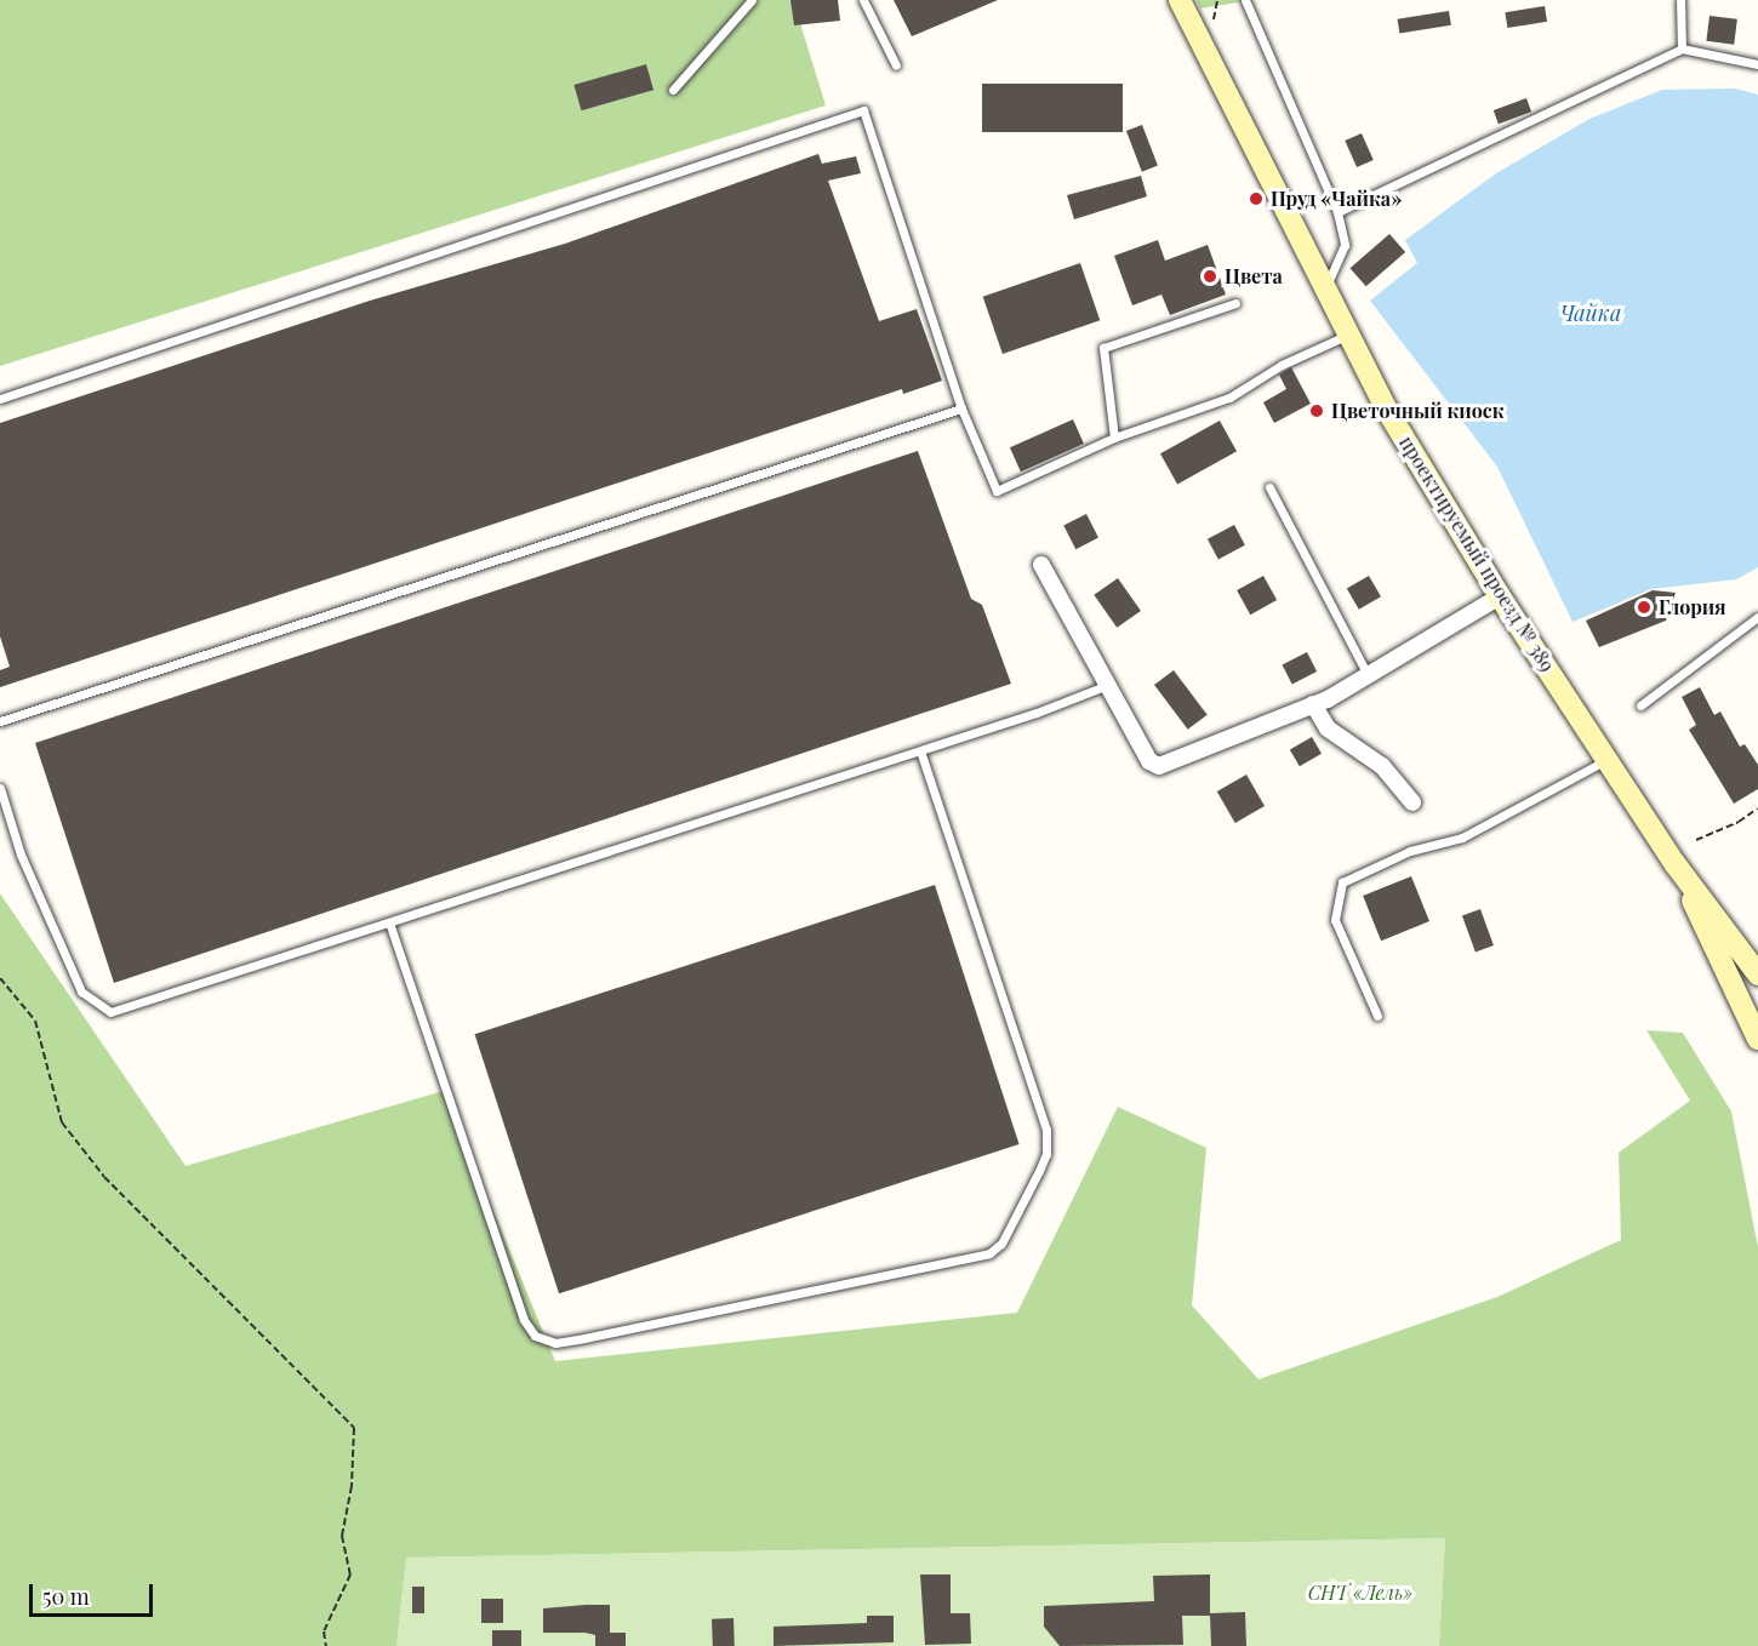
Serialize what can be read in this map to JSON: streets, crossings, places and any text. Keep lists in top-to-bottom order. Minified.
{"streets":{"main road":["проектируемый проезд № 389"]},"water":["Чайка"],"parks":["СНТ «Лель»"],"places":["Пруд «Чайка»","Цвета","Цветочный киоск","Глория"],"scale_bar":"50 m"}
